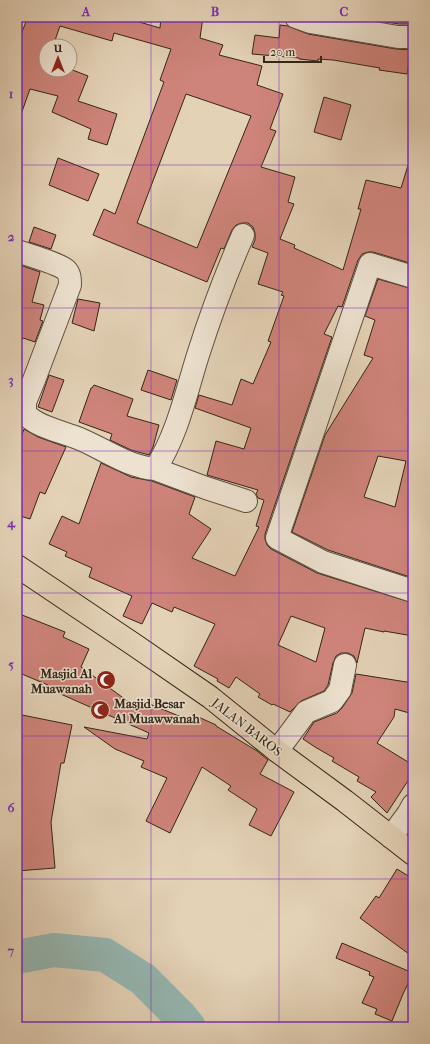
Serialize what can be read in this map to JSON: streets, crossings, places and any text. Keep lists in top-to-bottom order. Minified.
{"streets":{"main road":["JALAN BAROS"]},"places":{"mosque":["Masjid Al Muawanah","Masjid Besar Al Muawwanah"]},"scale_bar":"20 m","north":"top","grid":{"columns":["A","B","C"],"rows":["1","2","3","4","5","6","7"]}}
